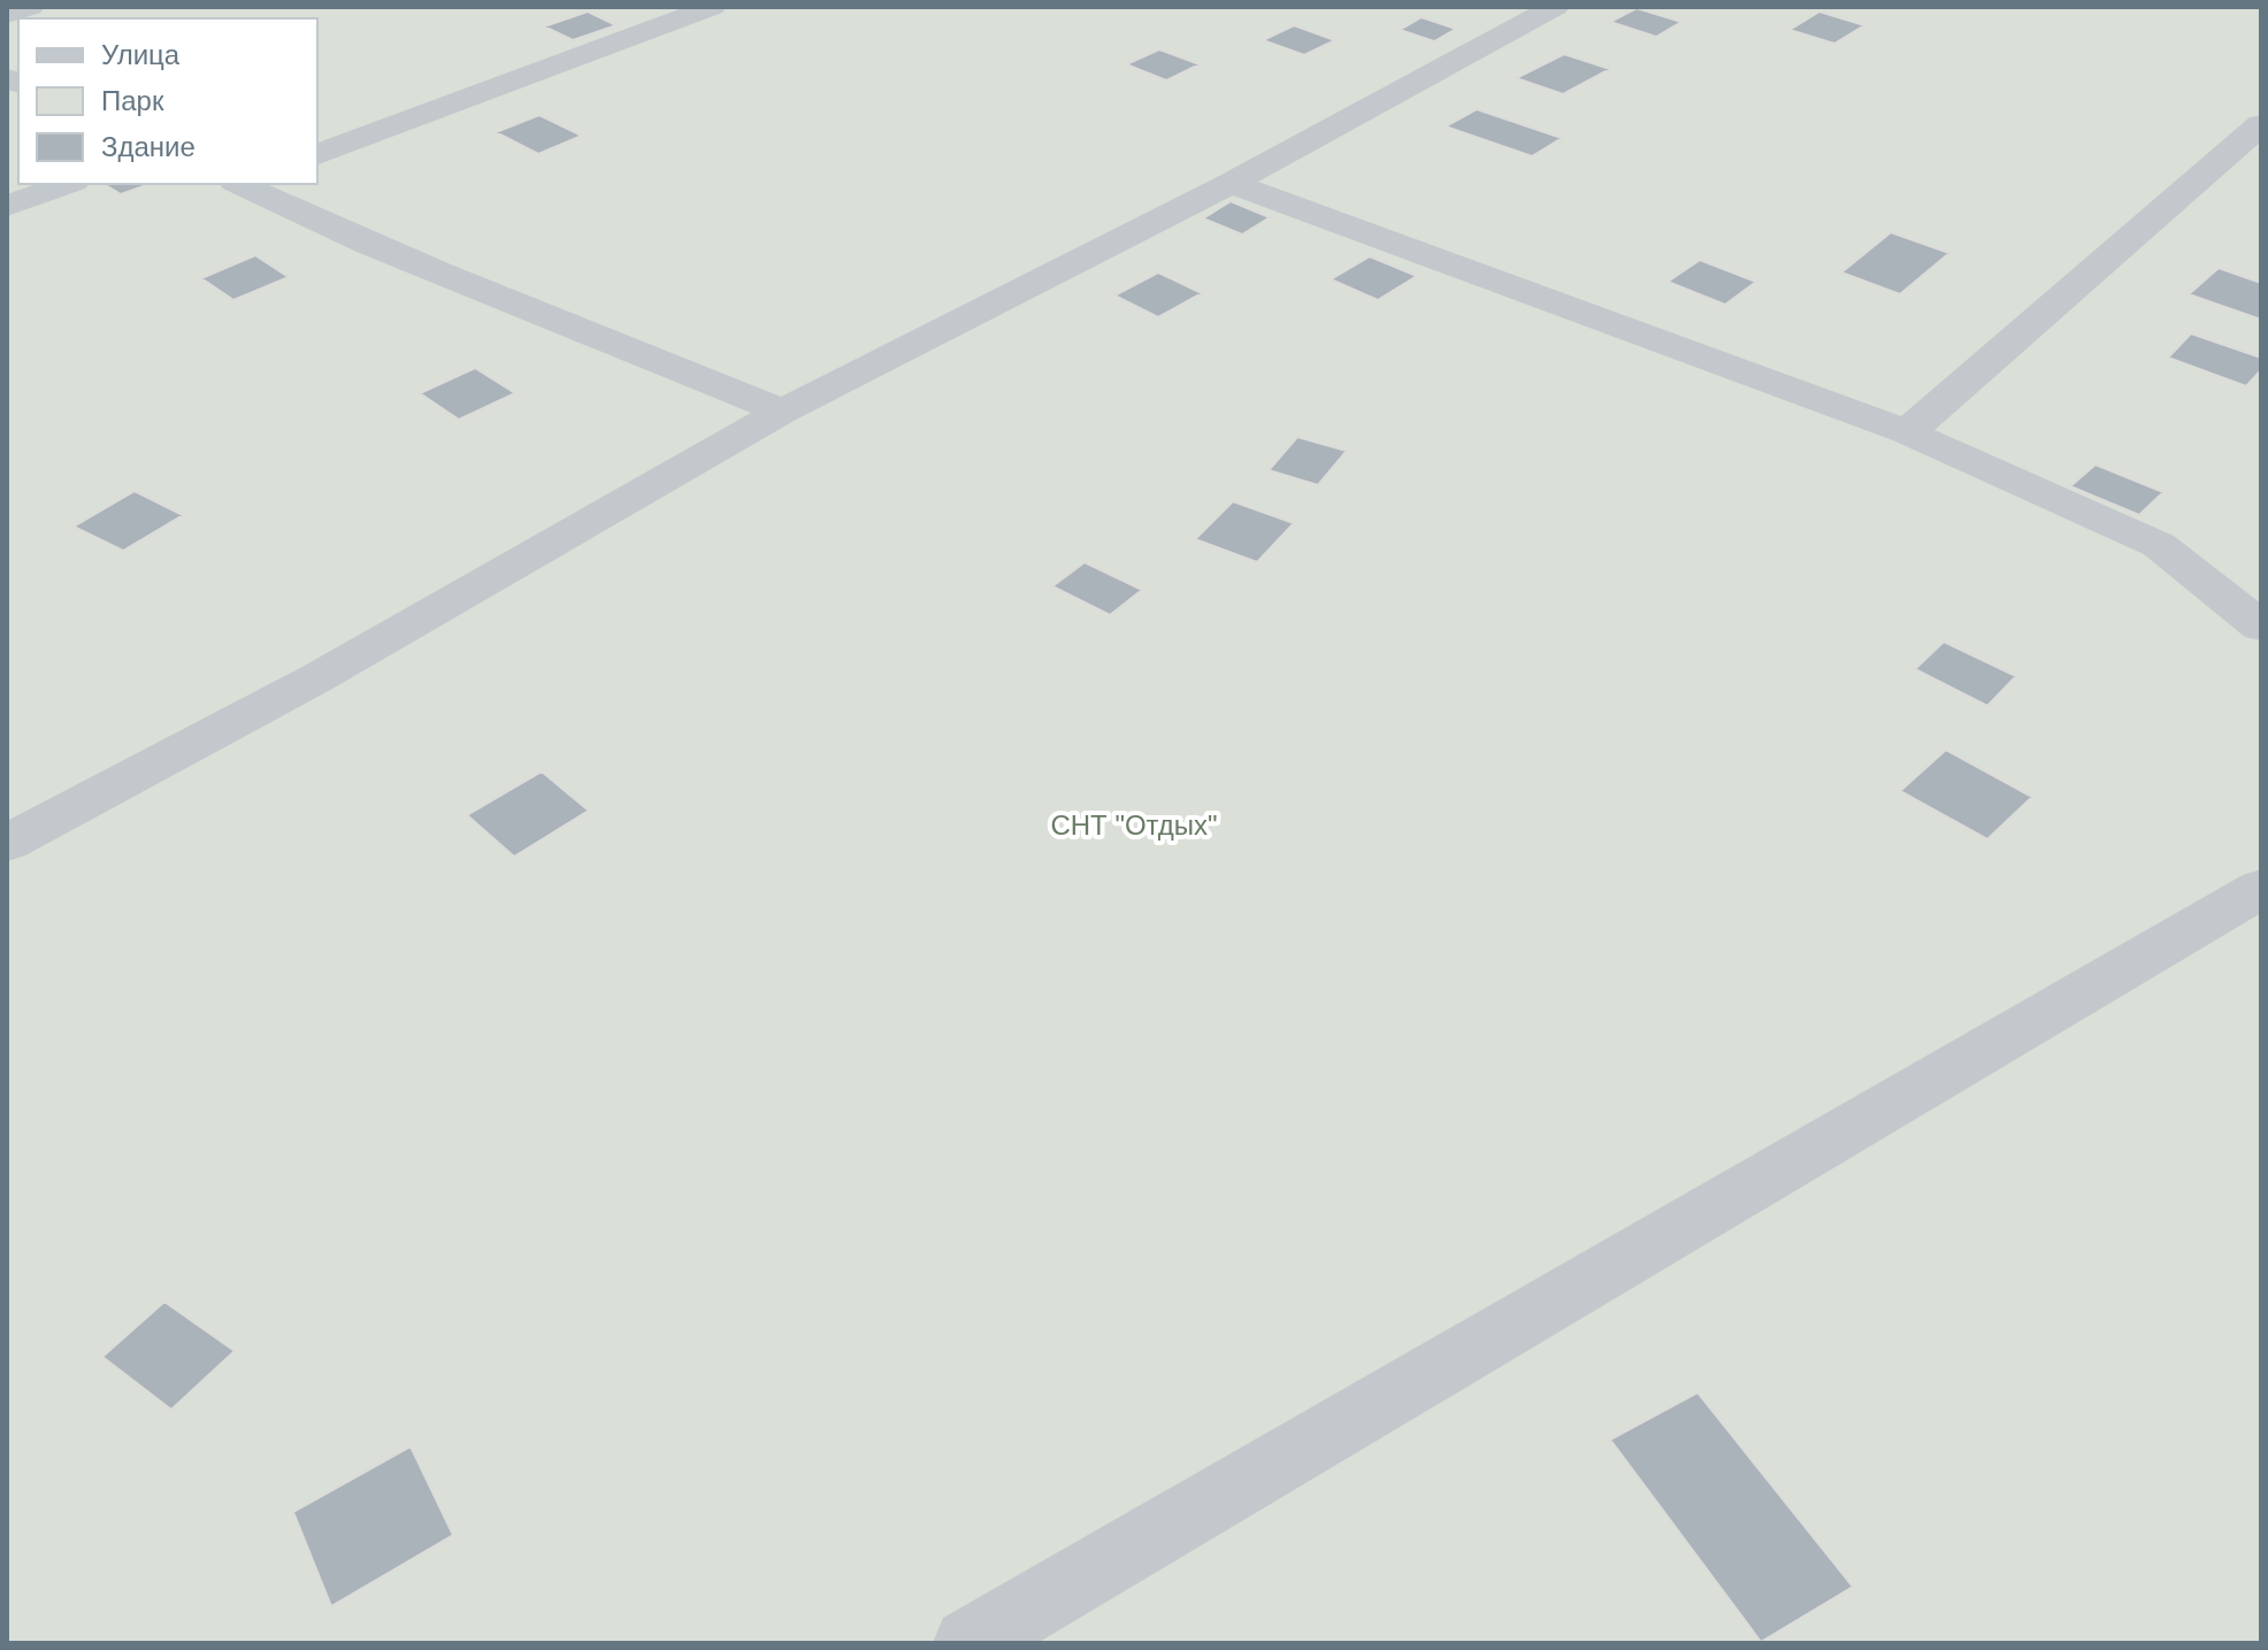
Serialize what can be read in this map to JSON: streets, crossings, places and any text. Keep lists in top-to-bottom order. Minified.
{"parks":["СНТ \"Отдых\""],"legend":["Улица","Парк","Здание"]}
